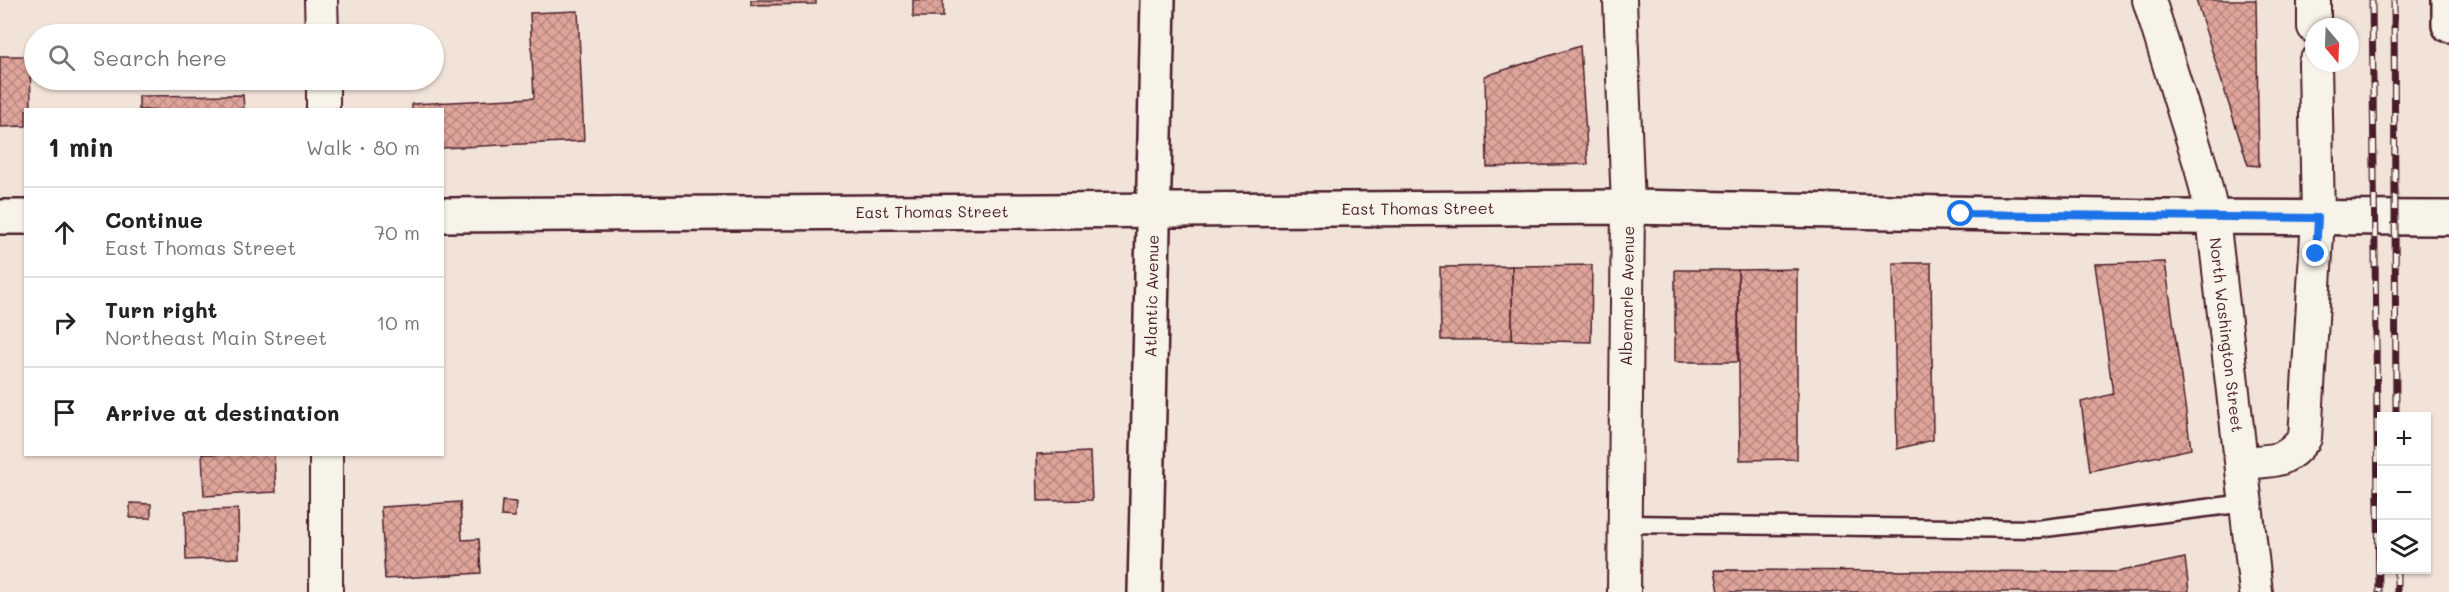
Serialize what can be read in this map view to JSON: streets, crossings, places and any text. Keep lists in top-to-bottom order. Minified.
{"streets":{"main road":["East Thomas Street","Atlantic Avenue"],"street":["Albemarle Avenue","North Washington Street"]},"crossings":[["East Thomas Street","Atlantic Avenue"],["East Thomas Street","Albemarle Avenue"],["East Thomas Street","North Washington Street"]],"north":"bottom","page":{"search":"Search here","heading":["1 min","Walk · 80 m"],"list":[["Continue","East Thomas Street","70 m"],["Turn right","Northeast Main Street","10 m"],"Arrive at destination"],"map_buttons":["+","−"]}}
